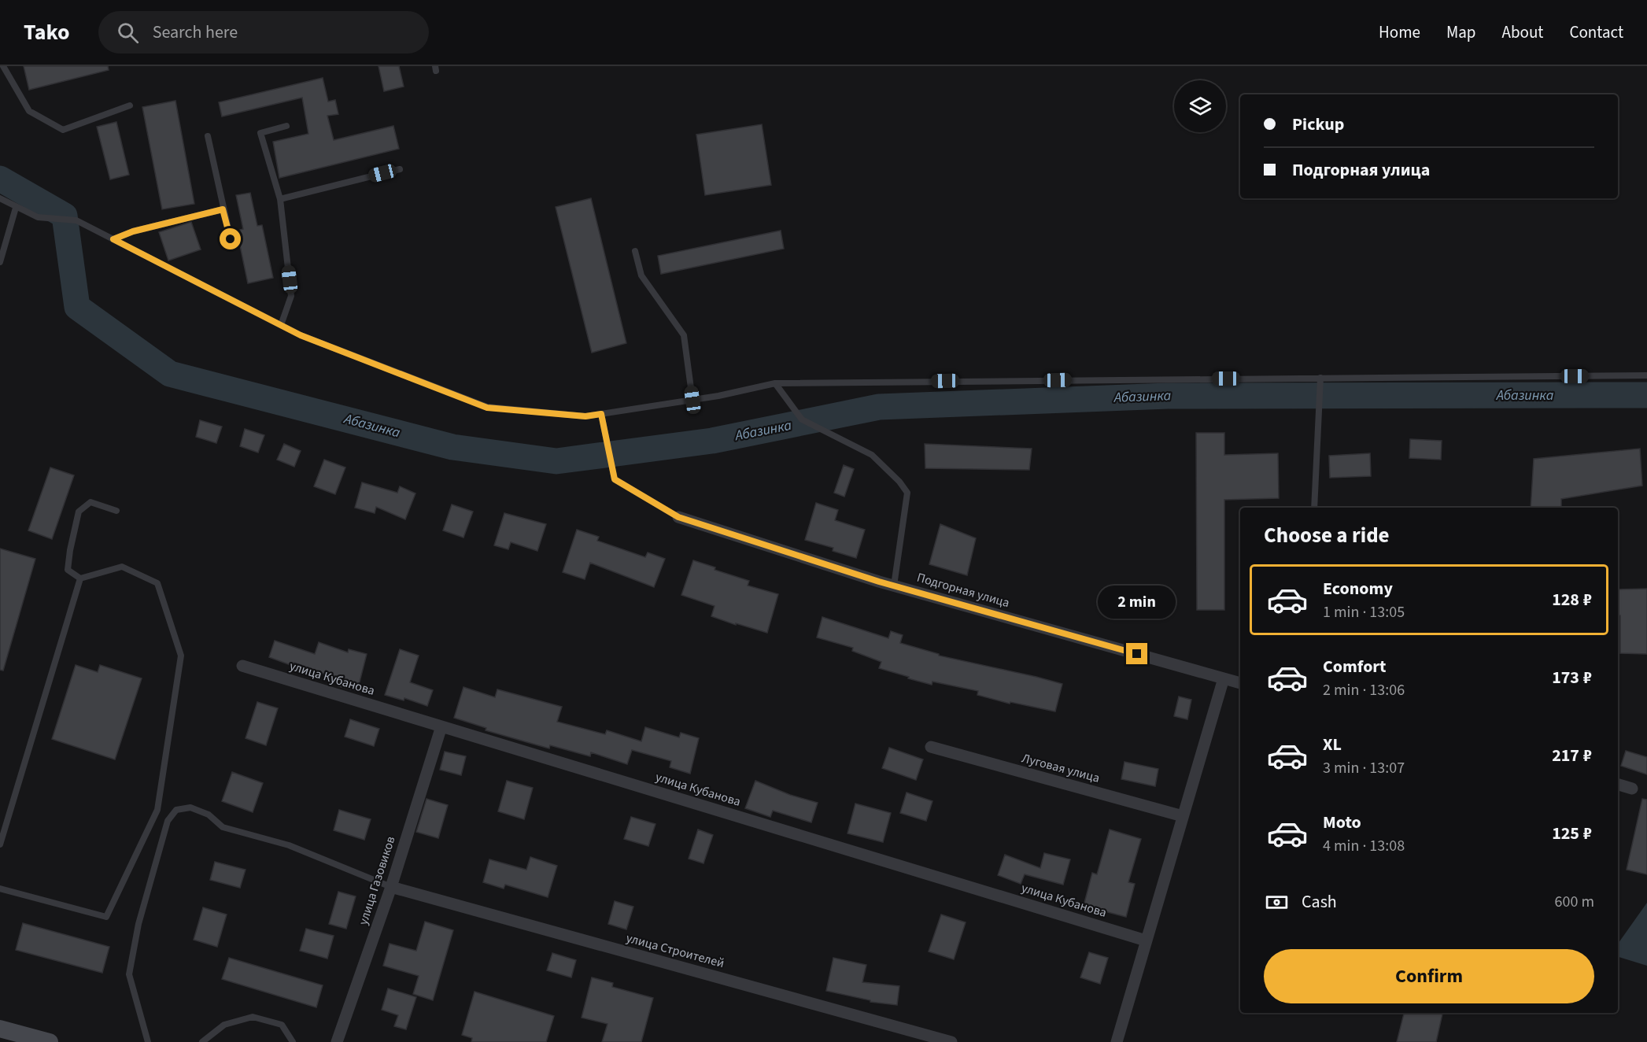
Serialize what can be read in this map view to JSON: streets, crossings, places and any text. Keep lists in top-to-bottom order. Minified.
{"streets":{"street":["Подгорная улица","улица Кубанова","Луговая улица","улица Газовиков","улица Строителей"]},"crossings":[["улица Кубанова","улица Газовиков"],["улица Газовиков","улица Строителей"]],"water":["Абазинка"],"page":{"header":"Tako","search":"Search here","nav":["Home","Map","About","Contact"],"banner":["Pickup","Подгорная улица"],"heading":"Choose a ride","list":[{"name":"Economy","note":"1 min · 13:05","value":"128 ₽"},{"name":"Comfort","note":"2 min · 13:06","value":"173 ₽"},{"name":"XL","note":"3 min · 13:07","value":"217 ₽"},{"name":"Moto","note":"4 min · 13:08","value":"125 ₽"}],"bubble":"2 min","pay":["Cash","600 m"],"buttons":"Confirm"}}
